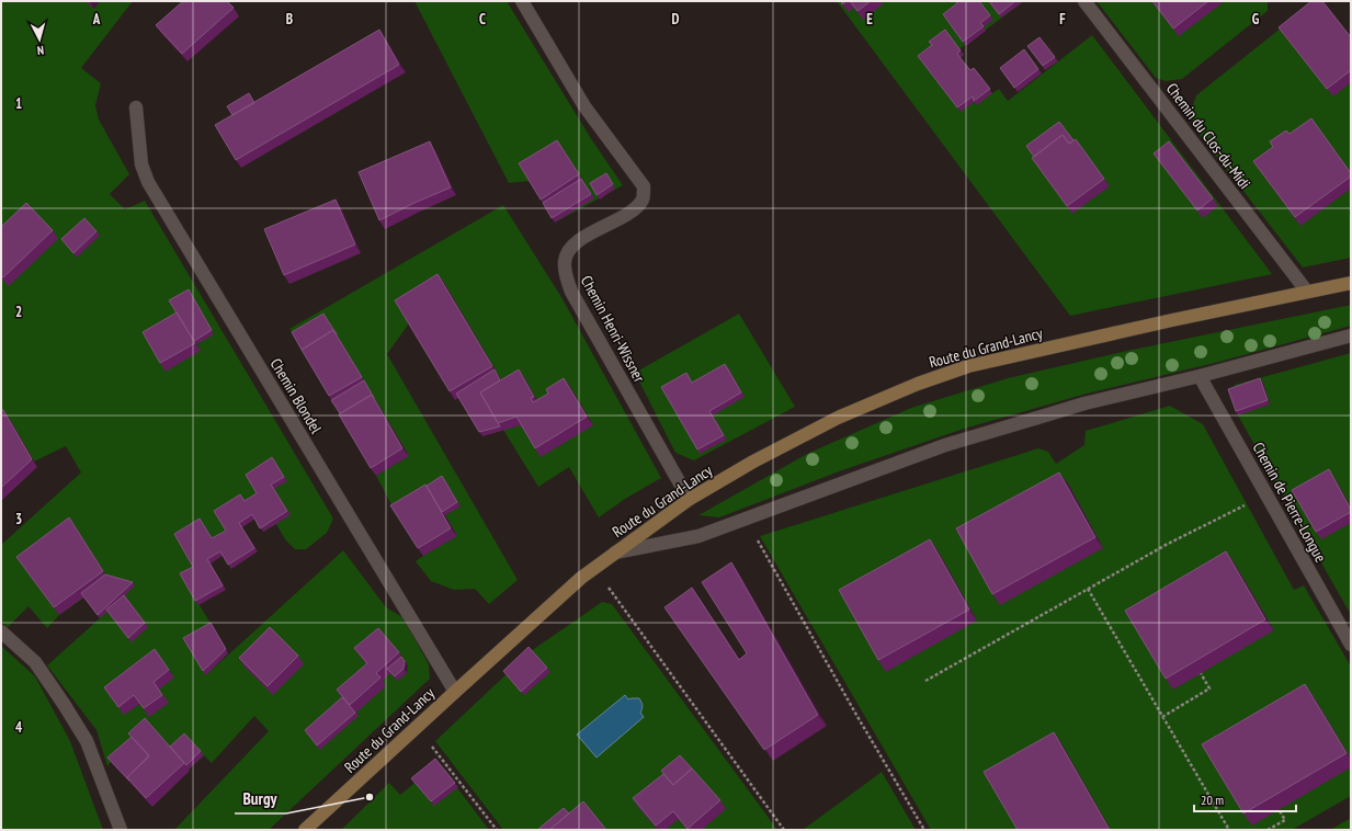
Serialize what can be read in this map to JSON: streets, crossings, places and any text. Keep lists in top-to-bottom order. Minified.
{"streets":{"street":["Chemin du Clos-du-Midi","Chemin Henri-Wissner","Route du Grand-Lancy","Chemin Blondel","Chemin de Pierre-Longue"]},"crossings":[["Chemin du Clos-du-Midi","Route du Grand-Lancy"],["Chemin Henri-Wissner","Route du Grand-Lancy"],["Route du Grand-Lancy","Chemin Blondel"],["Route du Grand-Lancy","Chemin de Pierre-Longue"]],"places":["Burgy"],"scale_bar":"20 m","north":"bottom","grid":{"columns":["A","B","C","D","E","F","G"],"rows":["1","2","3","4"]}}
